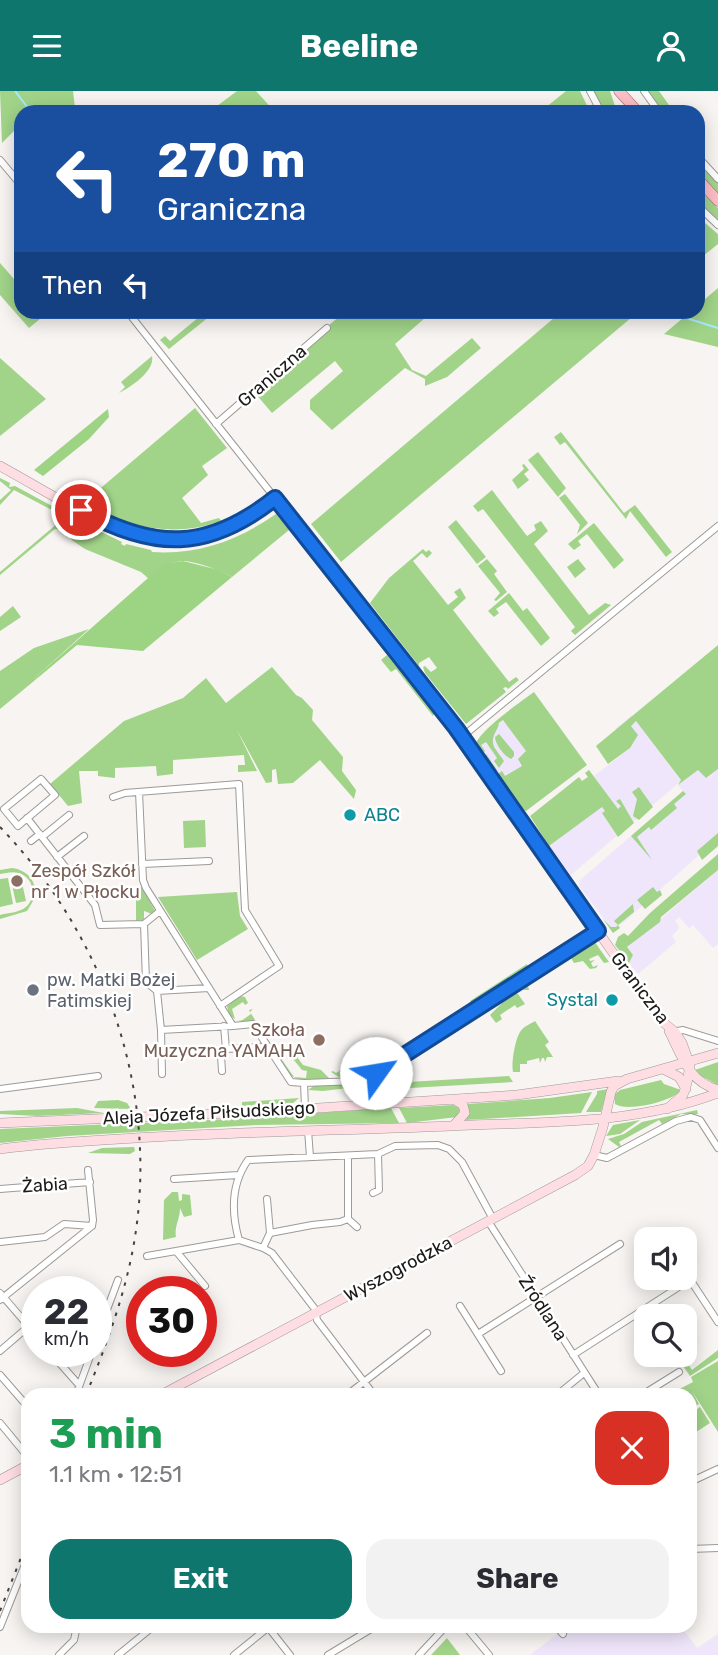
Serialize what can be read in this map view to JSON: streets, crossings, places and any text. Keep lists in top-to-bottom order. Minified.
{"streets":{"street":["Graniczna","Aleja Józefa Piłsudskiego","Żabia","Wyszogrodzka","Źródlana"]},"crossings":[["Wyszogrodzka","Źródlana"]],"places":["ABC","Zespół Szkół nr 1 w Płocku","pw. Matki Bożej Fatimskiej","Systal","Szkoła Muzyczna YAMAHA"],"page":{"header":"Beeline","turn":["270 m","Graniczna"],"then":"Then","speed":"22 km/h","limit":"30","heading":["3 min","1.1 km · 12:51"],"buttons":["Exit","Share"]}}
